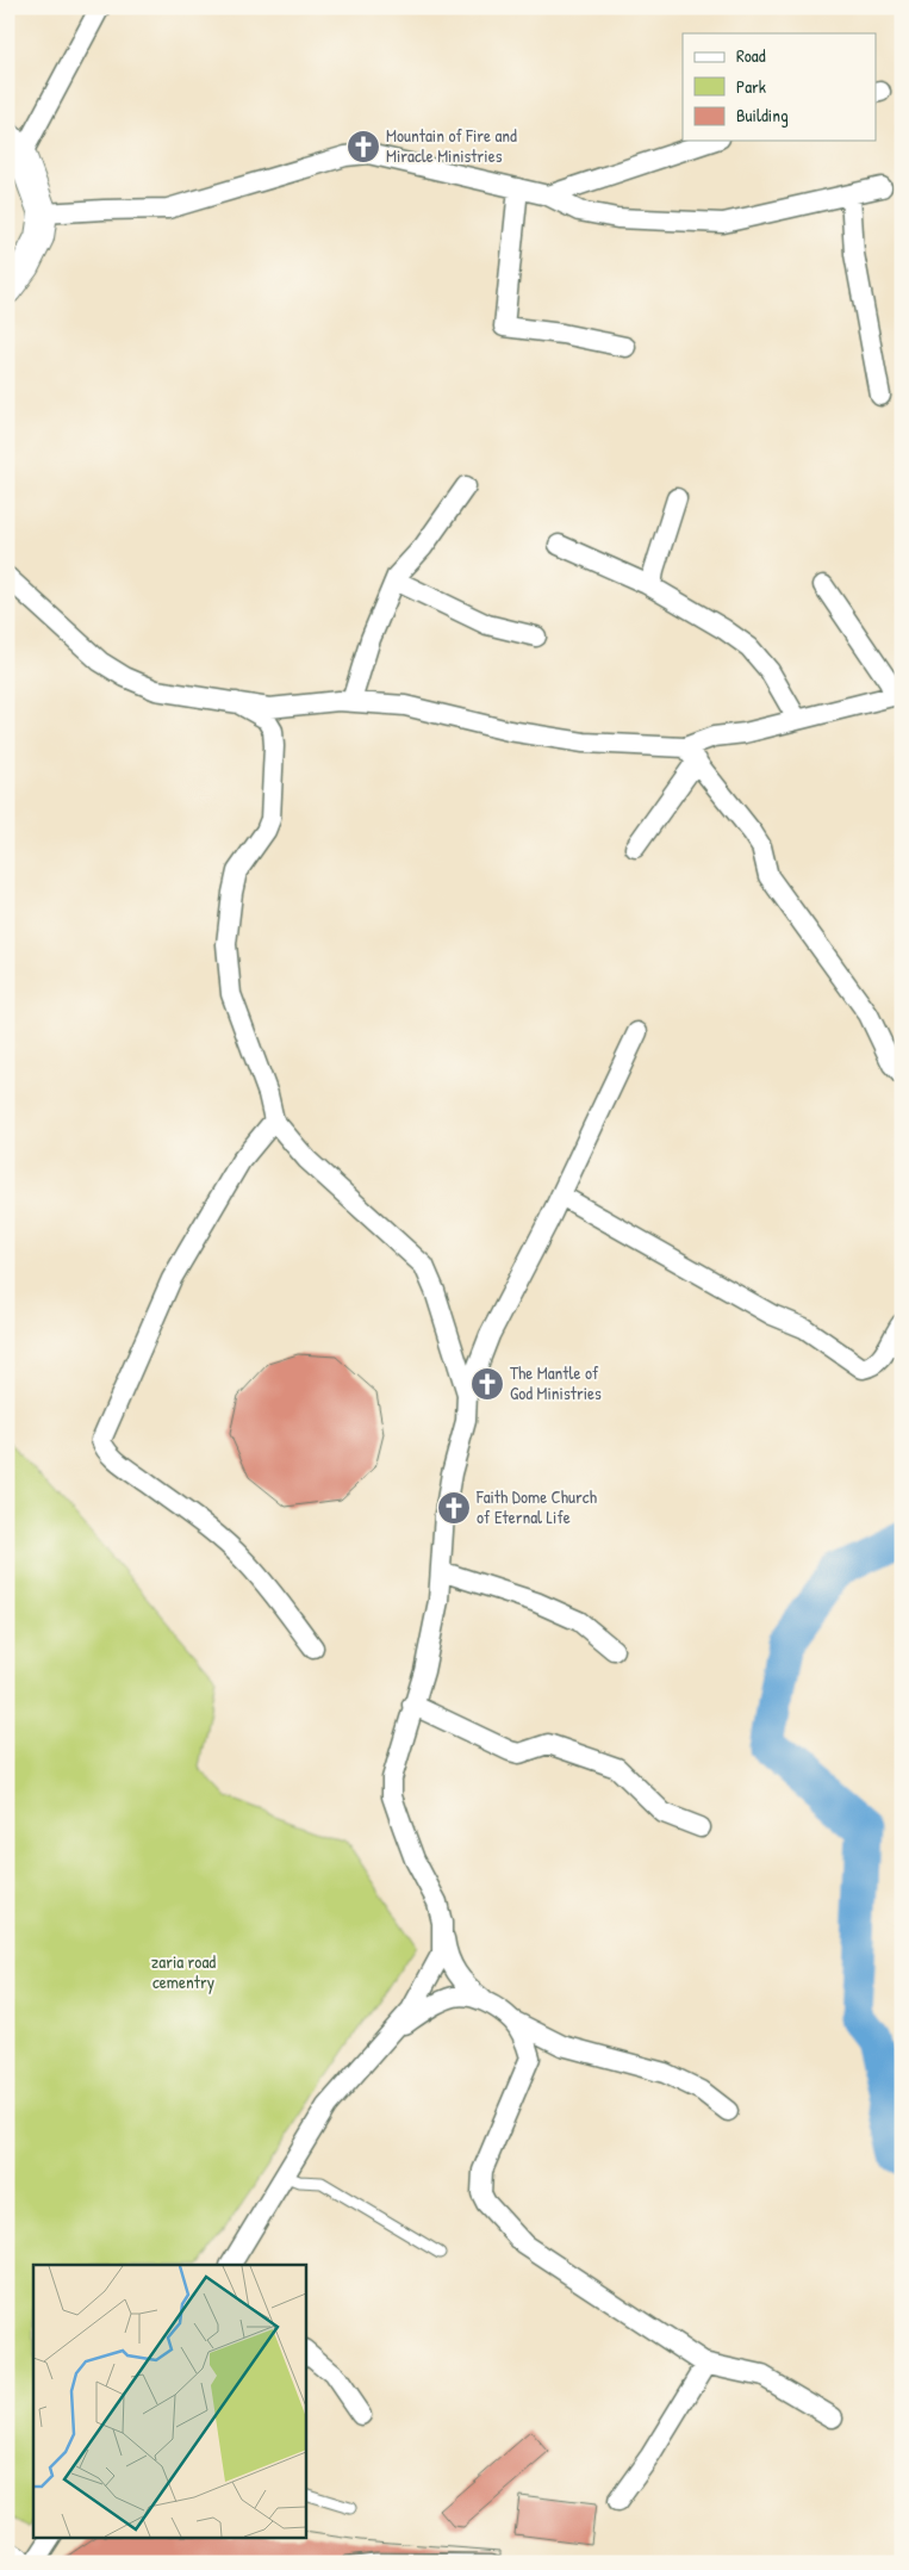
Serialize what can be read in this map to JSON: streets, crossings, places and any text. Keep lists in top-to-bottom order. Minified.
{"parks":["zaria road cementry"],"places":{"church":["Mountain of Fire and Miracle Ministries","The Mantle of God Ministries","Faith Dome Church of Eternal Life"]},"legend":["Road","Park","Building"]}
